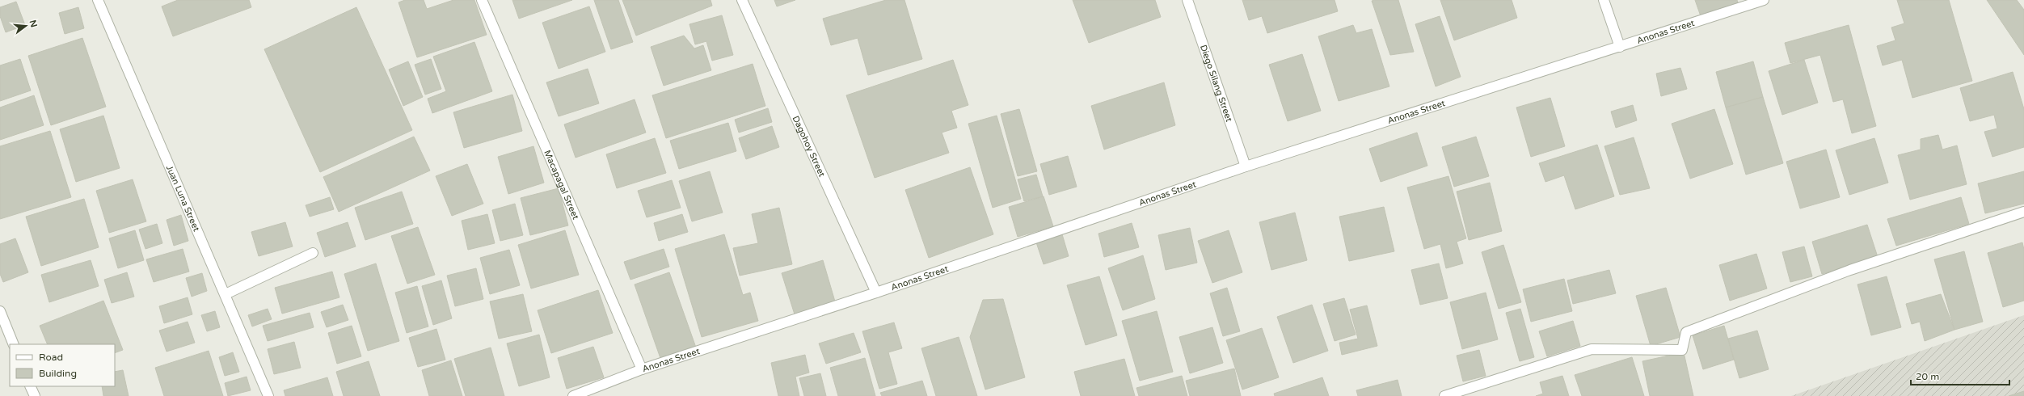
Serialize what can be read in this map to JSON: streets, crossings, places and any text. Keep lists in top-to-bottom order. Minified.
{"streets":{"street":["Anonas Street","Diego Silang Street","Dagohoy Street","Macapagal Street","Juan Luna Street"]},"crossings":[["Anonas Street","Diego Silang Street"],["Anonas Street","Dagohoy Street"],["Anonas Street","Macapagal Street"]],"legend":["Road","Building"],"scale_bar":"20 m","north":"right"}
